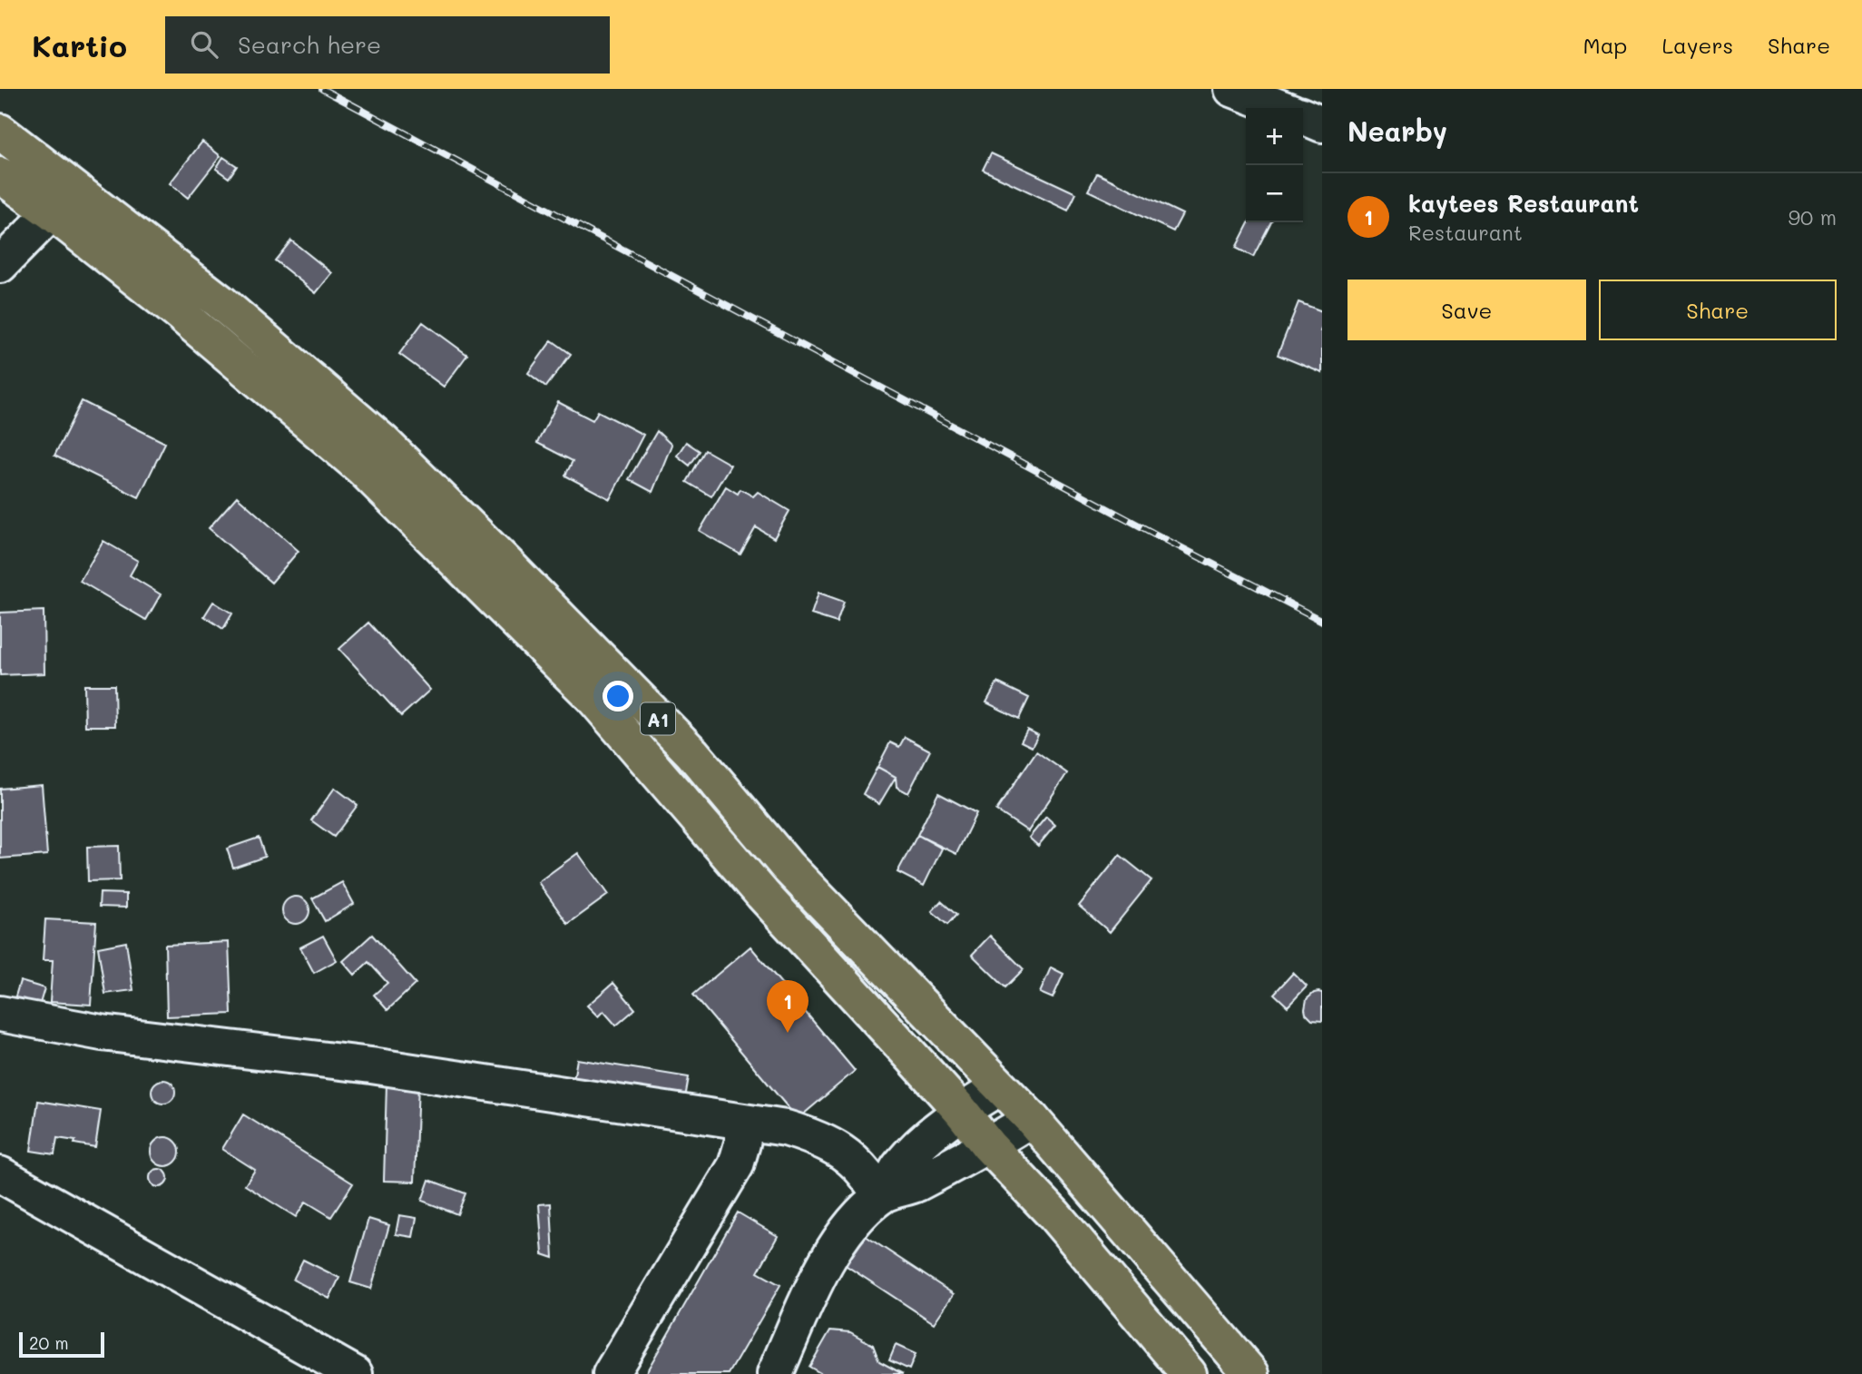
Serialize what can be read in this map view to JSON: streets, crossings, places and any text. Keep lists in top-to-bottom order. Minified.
{"streets":{"highway":["A1"]},"scale_bar":"20 m","page":{"header":"Kartio","search":"Search here","nav":["Map","Layers","Share"],"heading":"Nearby","map_buttons":["+","−"],"list":[{"mark":"1","name":"kaytees Restaurant","note":"Restaurant","value":"90 m"}],"buttons":["Save","Share"],"pins":"1","scale":"20 m"}}
